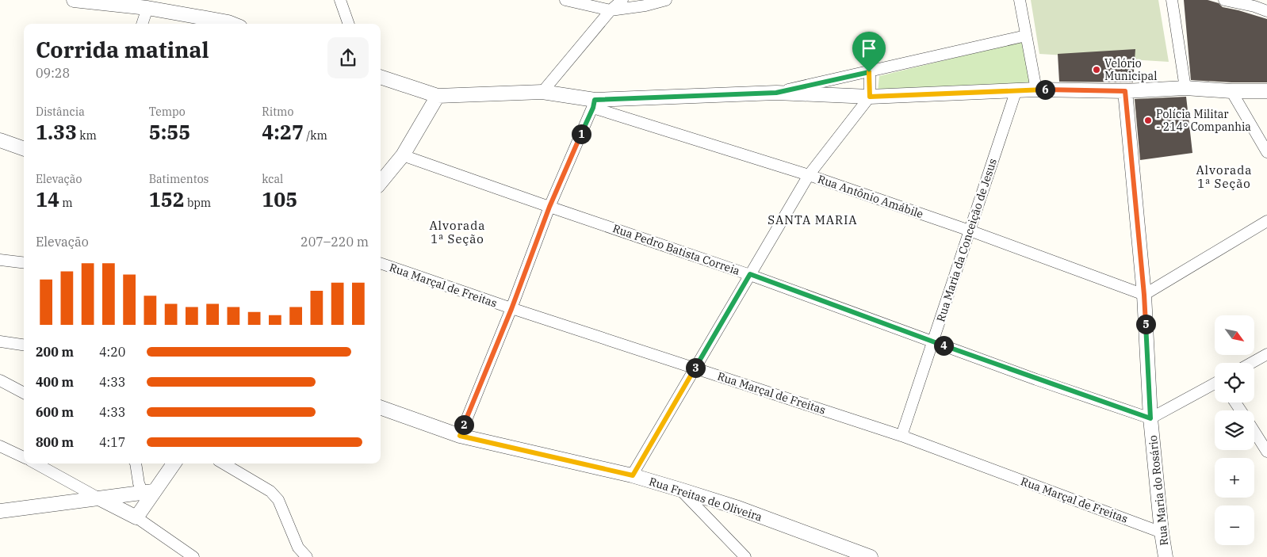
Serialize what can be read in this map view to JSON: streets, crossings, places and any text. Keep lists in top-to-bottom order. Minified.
{"streets":{"street":["Rua Antônio Amábile","Rua Maria da Conceição de Jesus","Rua Pedro Batista Correia","Rua Marçal de Freitas","Rua Maria do Rosário","Rua Freitas de Oliveira"]},"crossings":[["Rua Antônio Amábile","Rua Maria da Conceição de Jesus"],["Rua Antônio Amábile","Rua Maria do Rosário"],["Rua Maria da Conceição de Jesus","Rua Pedro Batista Correia"],["Rua Maria da Conceição de Jesus","Rua Marçal de Freitas"],["Rua Pedro Batista Correia","Rua Maria do Rosário"],["Rua Marçal de Freitas","Rua Maria do Rosário"]],"districts":["Alvorada 1ª Seção","SANTA MARIA","Alvorada 1ª Seção"],"places":["Velório Municipal","Polícia Militar - 214° Companhia"],"north":"bottom right","page":{"heading":["Corrida matinal","09:28"],"pins":["6","1","5","4","3","2"],"stats":[["Distância","1.33 km"],["Tempo","5:55"],["Ritmo","4:27 /km"],["Elevação","14 m"],["Batimentos","152 bpm"],["kcal","105"]],"chart":["Elevação","207–220 m"],"map_buttons":["+","−"],"list":[{"name":"200 m","note":"4:20"},{"name":"400 m","note":"4:33"},{"name":"600 m","note":"4:33"},{"name":"800 m","note":"4:17"}]}}
